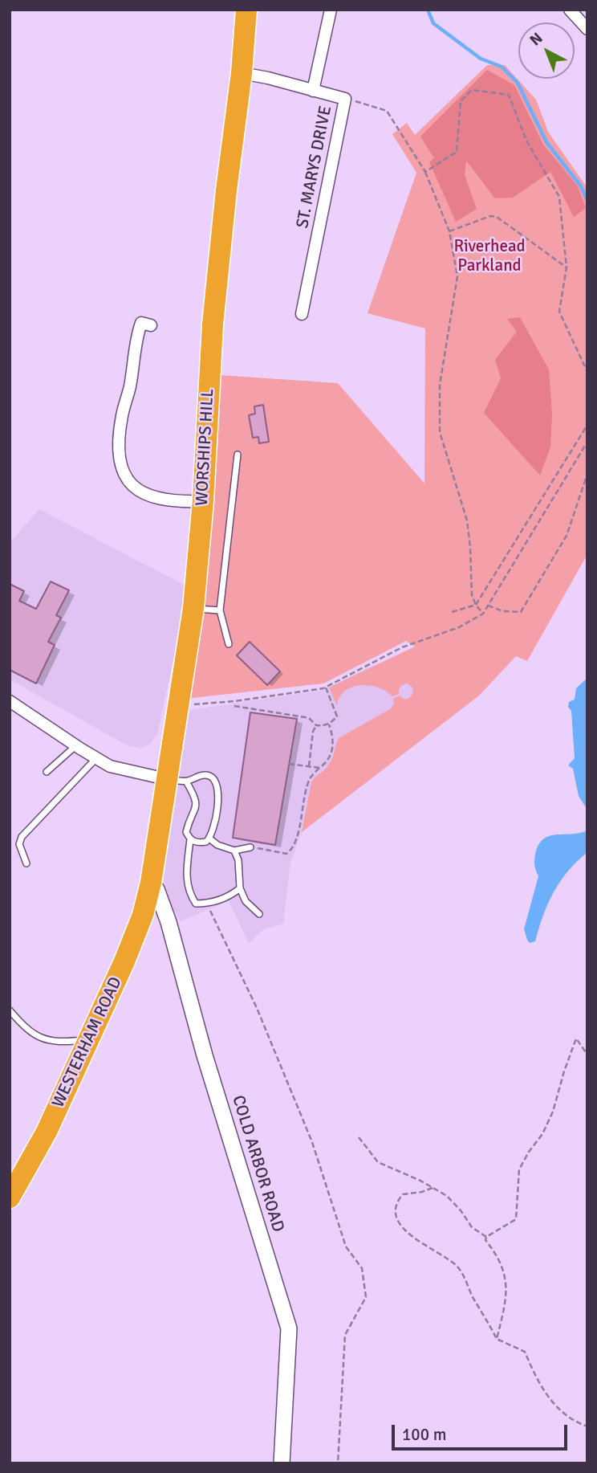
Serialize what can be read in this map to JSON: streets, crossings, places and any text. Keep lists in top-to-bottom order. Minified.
{"streets":{"highway":["WORSHIPS HILL","WESTERHAM ROAD"],"main road":["COLD ARBOR ROAD"],"street":["ST. MARYS DRIVE"]},"crossings":[["ST. MARYS DRIVE","WORSHIPS HILL"],["WORSHIPS HILL","WESTERHAM ROAD"],["WORSHIPS HILL","COLD ARBOR ROAD"],["WESTERHAM ROAD","COLD ARBOR ROAD"]],"parks":["Riverhead Parkland"],"scale_bar":"100 m","north":"top left"}
